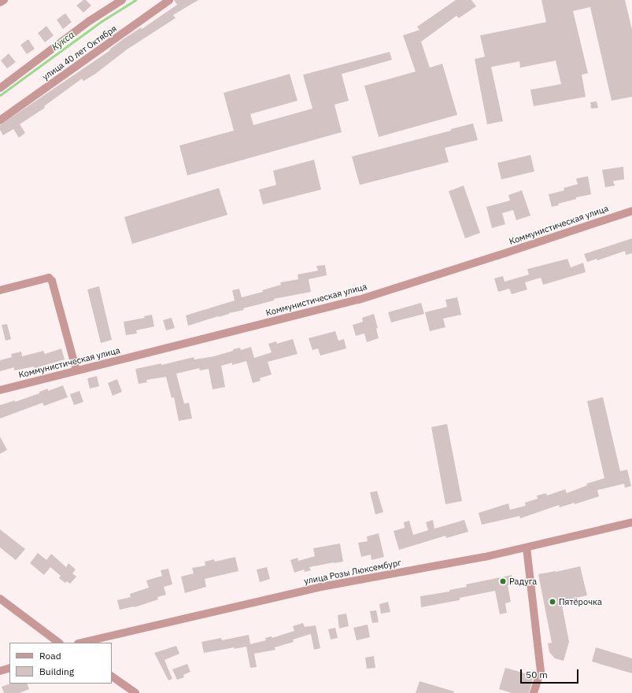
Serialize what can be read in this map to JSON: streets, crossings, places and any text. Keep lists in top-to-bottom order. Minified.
{"streets":{"street":["улица 40 лет Октября","Коммунистическая улица","улица Розы Люксембург"]},"water":["Кукса"],"places":["Радуга","Пятёрочка"],"legend":["Road","Building"],"scale_bar":"50 m"}
